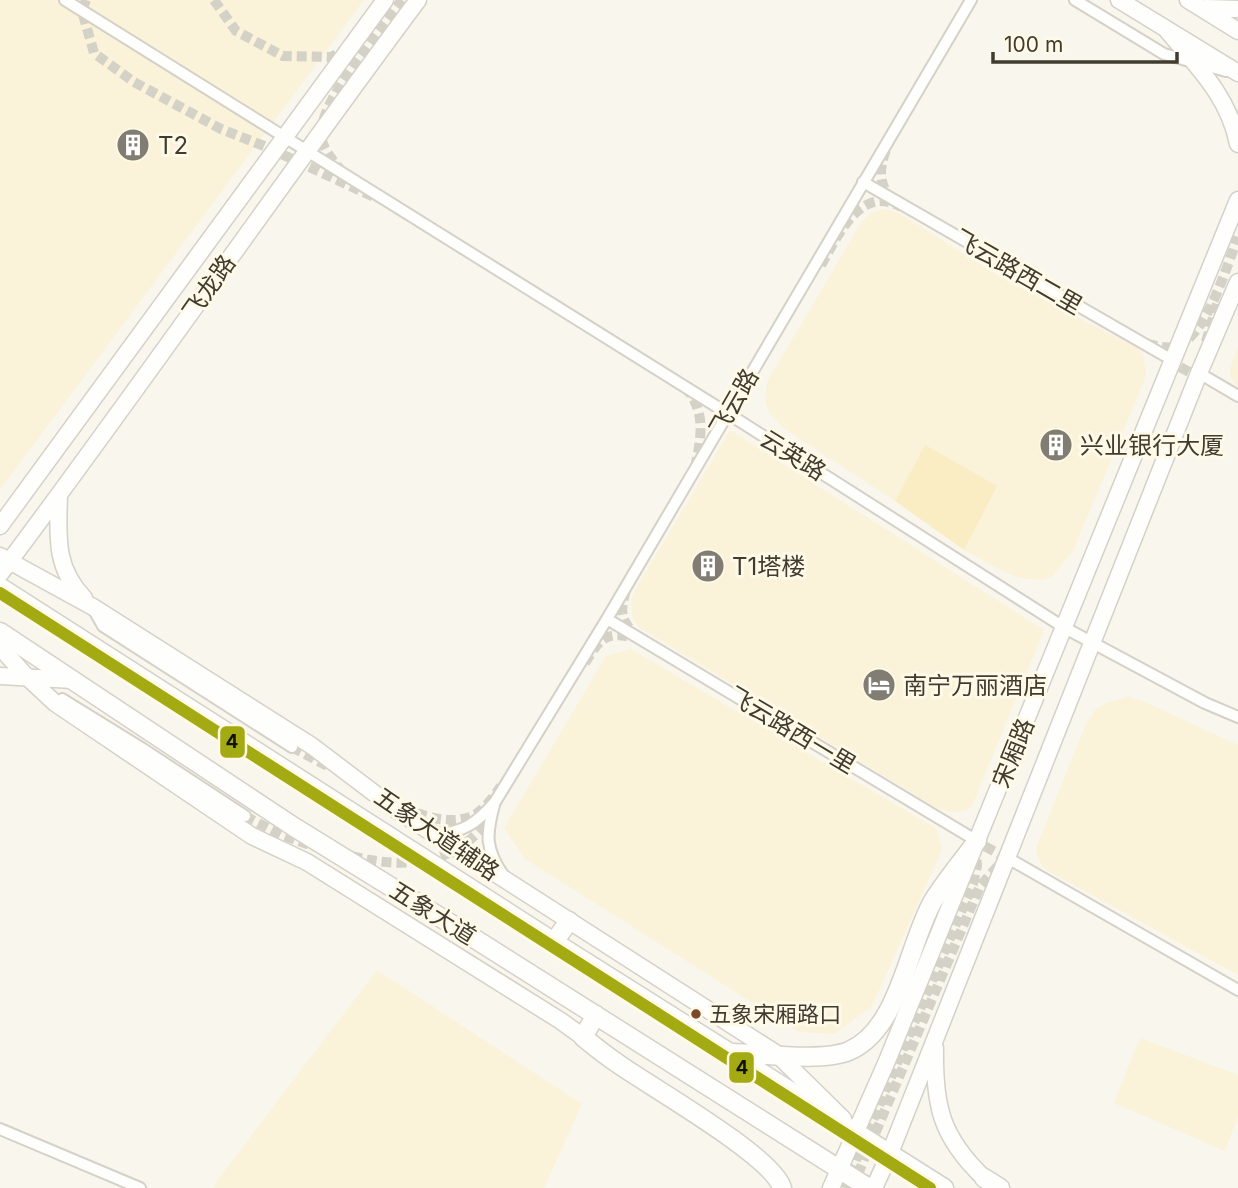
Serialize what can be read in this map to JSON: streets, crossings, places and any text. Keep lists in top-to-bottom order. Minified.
{"streets":{"main road":["五象大道"],"street":["飞云路西二里","飞龙路","飞云路","云英路","飞云路西一里","宋厢路","五象大道辅路"]},"crossings":[["飞云路西二里","飞云路"],["飞云路西二里","宋厢路"],["飞龙路","云英路"],["飞龙路","五象大道辅路"],["飞云路","云英路"],["飞云路","飞云路西一里"],["飞云路","五象大道辅路"],["云英路","宋厢路"],["飞云路西一里","宋厢路"],["宋厢路","五象大道辅路"],["宋厢路","五象大道"],["五象大道辅路","五象大道"]],"places":{"building":["T2","兴业银行大厦","T1塔楼"],"hotel":["南宁万丽酒店"],"other":["五象宋厢路口"]},"lines":["transit line 4"],"scale_bar":"100 m"}
